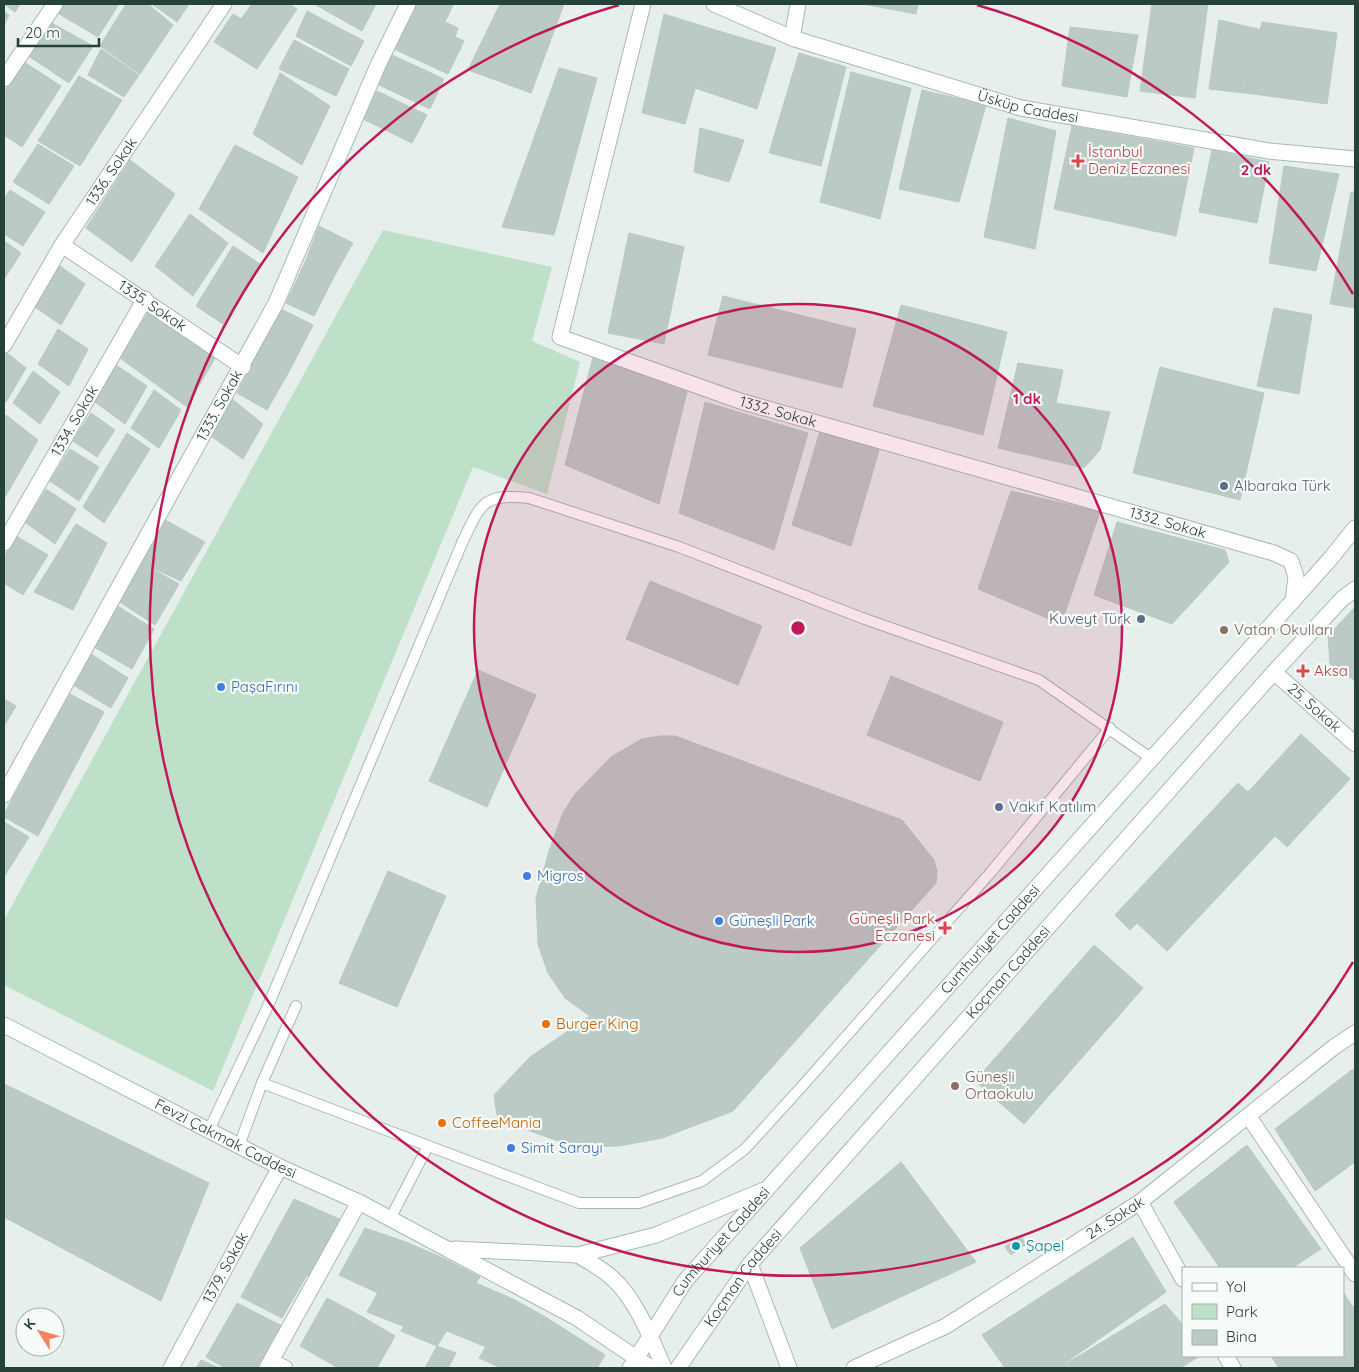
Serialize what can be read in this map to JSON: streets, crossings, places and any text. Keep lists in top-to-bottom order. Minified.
{"streets":{"street":["Üsküp Caddesi","1336. Sokak","1335. Sokak","1333. Sokak","1332. Sokak","1334. Sokak","25. Sokak","Cumhuriyet Caddesi","Koçman Caddesi","Fevzi Çakmak Caddesi","24. Sokak","1379. Sokak"]},"crossings":[["1336. Sokak","1335. Sokak"],["1335. Sokak","1333. Sokak"],["1335. Sokak","1334. Sokak"],["1332. Sokak","Cumhuriyet Caddesi"],["25. Sokak","Koçman Caddesi"],["Cumhuriyet Caddesi","Fevzi Çakmak Caddesi"],["Fevzi Çakmak Caddesi","1379. Sokak"]],"places":{"health":["İstanbul Deniz Eczanesi","Aksa","Güneşli Park Eczanesi"],"other":["Albaraka Türk","Kuveyt Türk","Vatan Okulları","PaşaFırını","Vakıf Katılım","Migros","Güneşli Park","Burger King","Güneşli Ortaokulu","CoffeeMania","Simit Sarayı","Şapel"]},"legend":["Yol","Park","Bina"],"scale_bar":"20 m","north":"top left","rings":["2 dk","1 dk"]}
